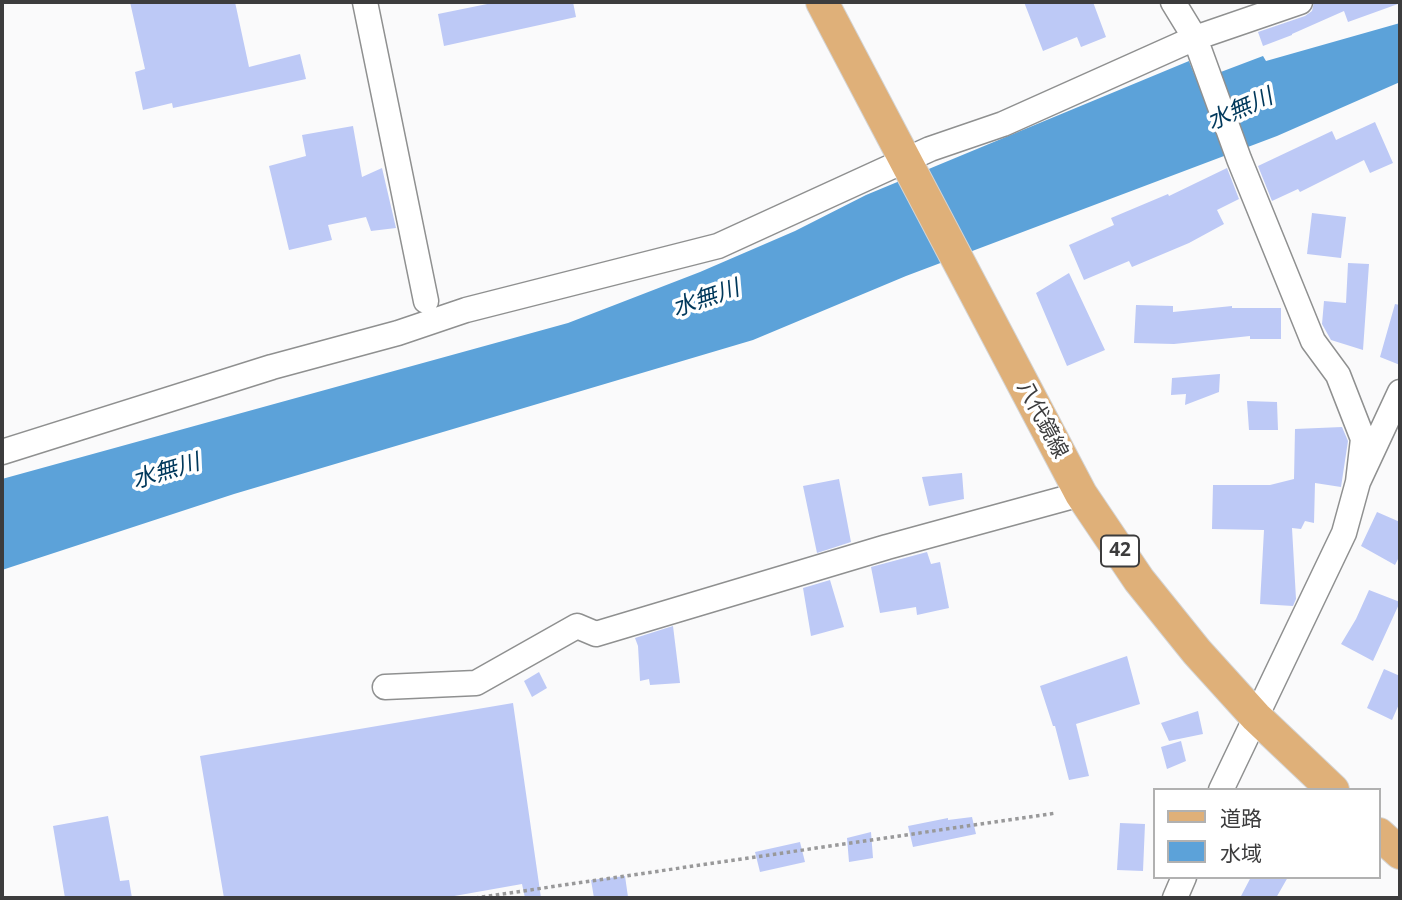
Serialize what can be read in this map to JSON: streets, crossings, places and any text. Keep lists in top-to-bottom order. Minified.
{"streets":{"main road":["八代鏡線","42"]},"water":["水無川"],"legend":["道路","水域"]}
